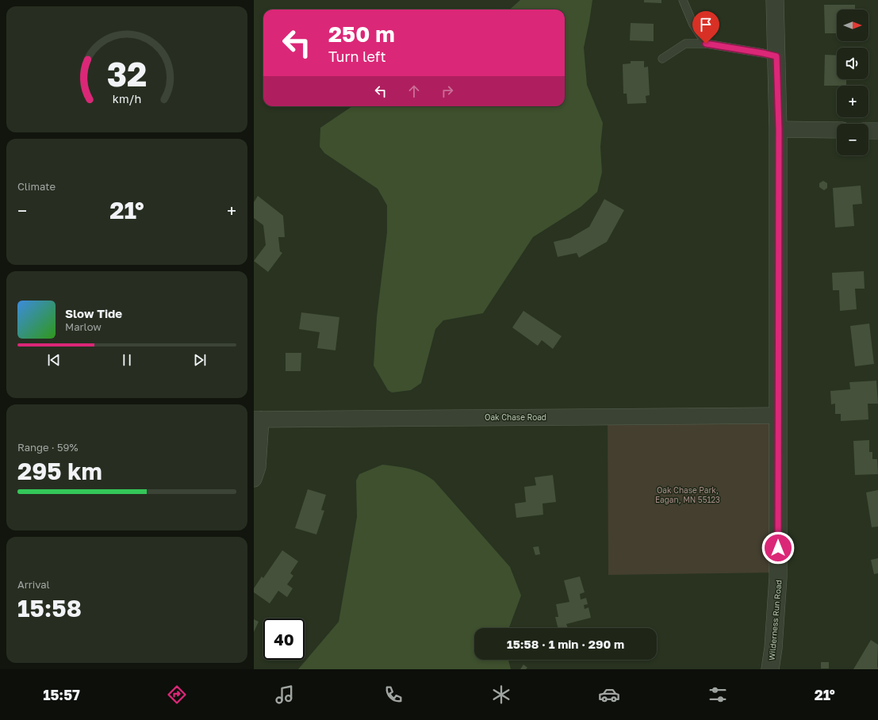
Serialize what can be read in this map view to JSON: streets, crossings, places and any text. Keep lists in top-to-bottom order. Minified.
{"streets":{"street":["Oak Chase Road","Wilderness Run Road"]},"crossings":[["Oak Chase Road","Wilderness Run Road"]],"parks":["Oak Chase Park, Eagan, MN 55123"],"north":"right","page":{"map_buttons":["+","−"],"turn":["250 m","Turn left"],"tile":["Climate",["Range · 59%","295 km"],["Arrival","15:58"]],"heat":["−","21°","+"],"song":["Slow Tide","Marlow"],"limit":"40","trip":"15:58 · 1 min · 290 m","tabs":["15:57","21°"],"gauge":["32","km/h"]}}
